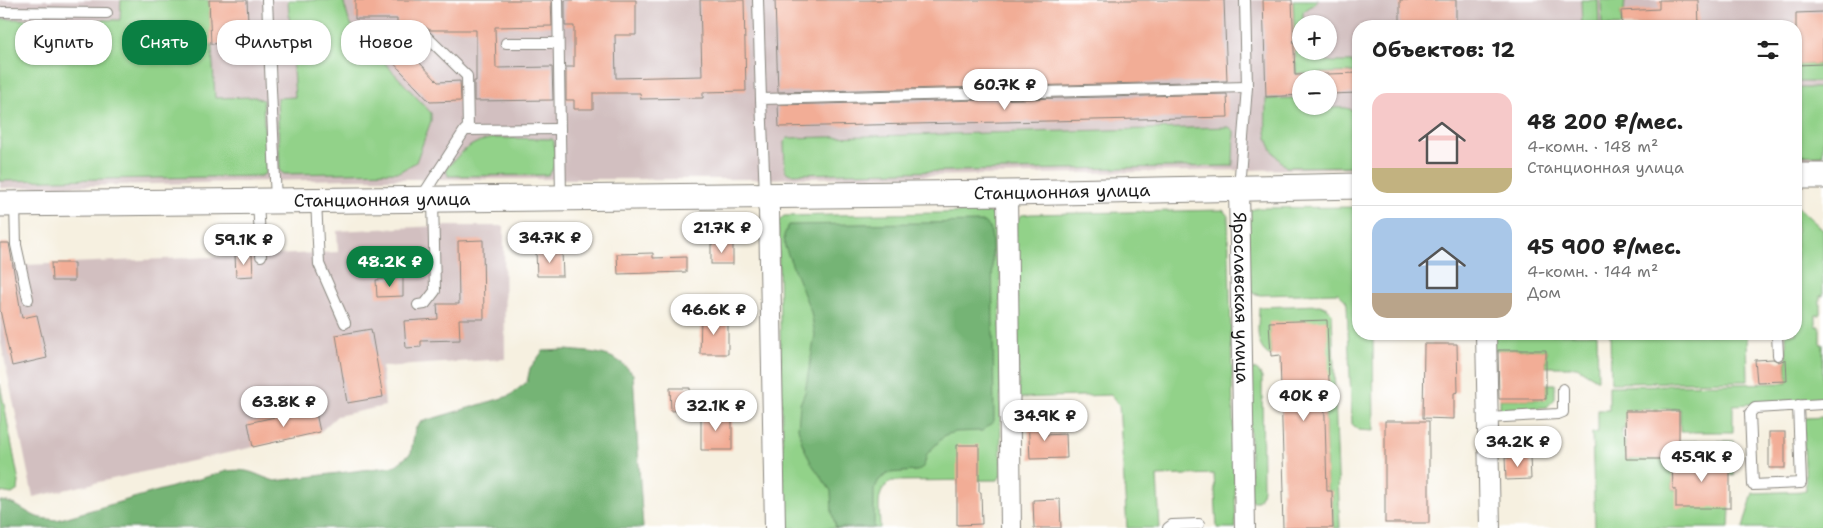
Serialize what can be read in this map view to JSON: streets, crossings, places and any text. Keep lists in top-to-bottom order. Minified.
{"streets":{"street":["Станционная улица","Ярославская улица"]},"crossings":[["Станционная улица","Ярославская улица"]],"page":{"map_buttons":["+","−"],"chip":["Купить","Снять","Фильтры","Новое"],"heading":"Объектов: 12","price":["60.7K ₽","21.7K ₽","34.7K ₽","59.1K ₽","48.2K ₽","46.6K ₽","40K ₽","63.8K ₽","32.1K ₽","34.9K ₽","34.2K ₽","45.9K ₽"],"list":[{"name":"48 200 ₽/мес.","note":"4-комн. · 148 m² · Станционная улица"},{"name":"45 900 ₽/мес.","note":"4-комн. · 144 m² · Дом"}]}}
